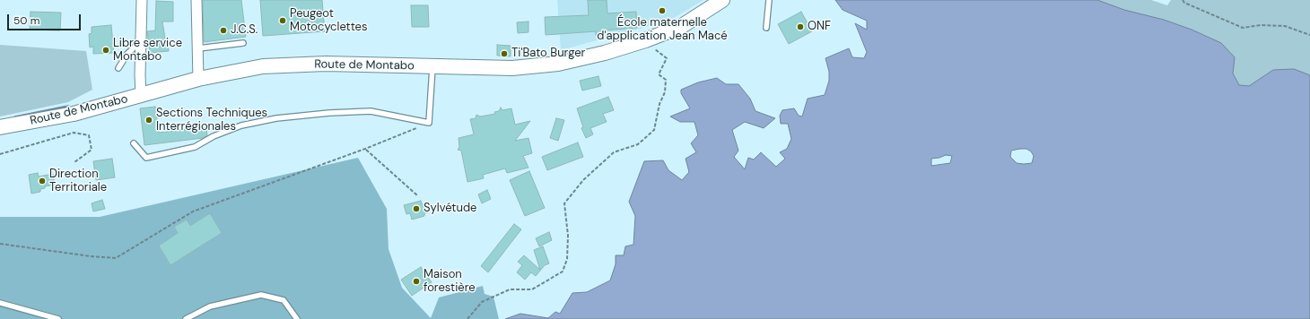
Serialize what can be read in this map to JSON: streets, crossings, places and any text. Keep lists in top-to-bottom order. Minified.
{"streets":{"main road":["Route de Montabo"]},"places":["École maternelle d'application Jean Macé","Peugeot Motocyclettes","ONF","J.C.S.","Libre service Montabo","Ti'Bato Burger","Sections Techniques Interrégionales","Direction Territoriale","Sylvétude","Maison forestière"],"scale_bar":"50 m"}
